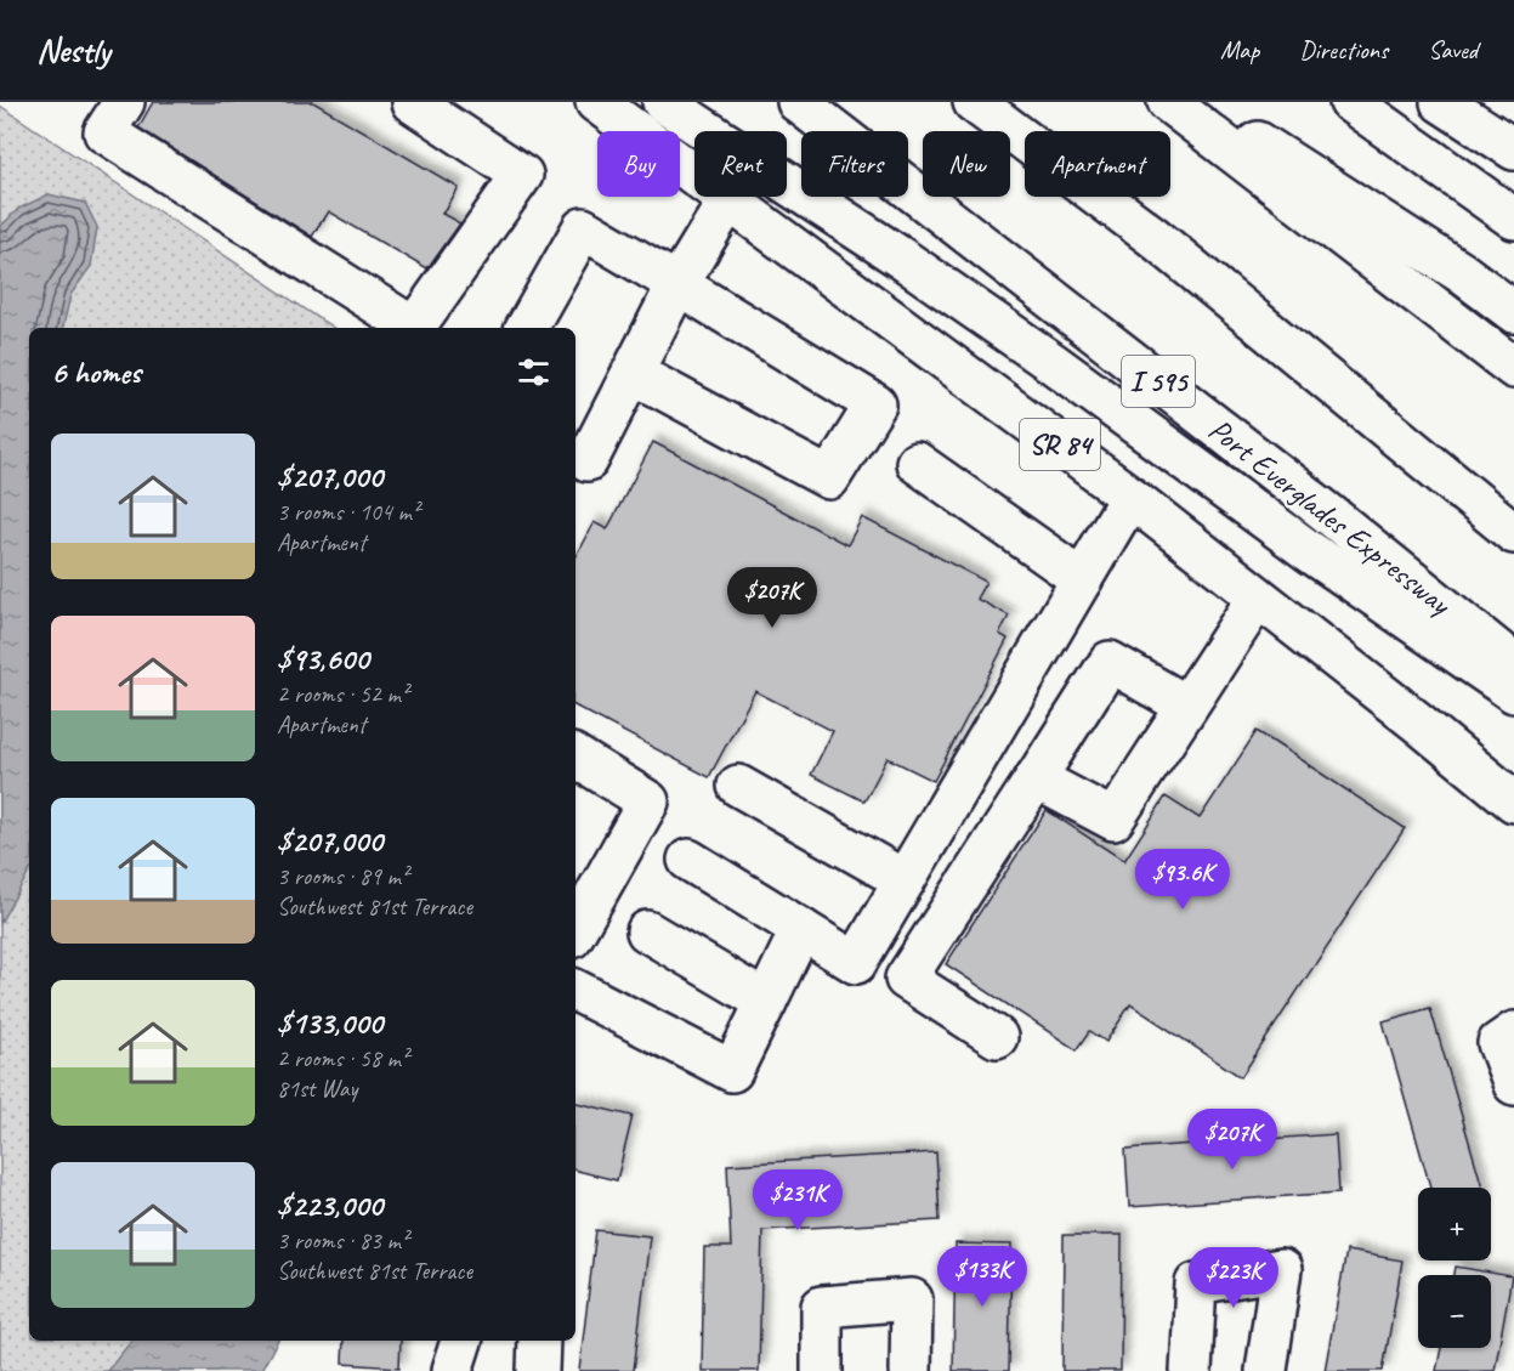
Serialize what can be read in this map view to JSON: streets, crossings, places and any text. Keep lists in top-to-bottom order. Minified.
{"streets":{"main road":["I 595","SR 84","Port Everglades Expressway"]},"page":{"header":"Nestly","nav":["Map","Directions","Saved"],"chip":["Buy","Rent","Filters","New","Apartment"],"heading":"6 homes","list":[{"name":"$207,000","note":"3 rooms · 104 m² · Apartment"},{"name":"$93,600","note":"2 rooms · 52 m² · Apartment"},{"name":"$207,000","note":"3 rooms · 89 m² · Southwest 81st Terrace"},{"name":"$133,000","note":"2 rooms · 58 m² · 81st Way"},{"name":"$223,000","note":"3 rooms · 83 m² · Southwest 81st Terrace"}],"price":["$207K","$93.6K","$207K","$231K","$133K","$223K"],"map_buttons":["+","−"]}}
